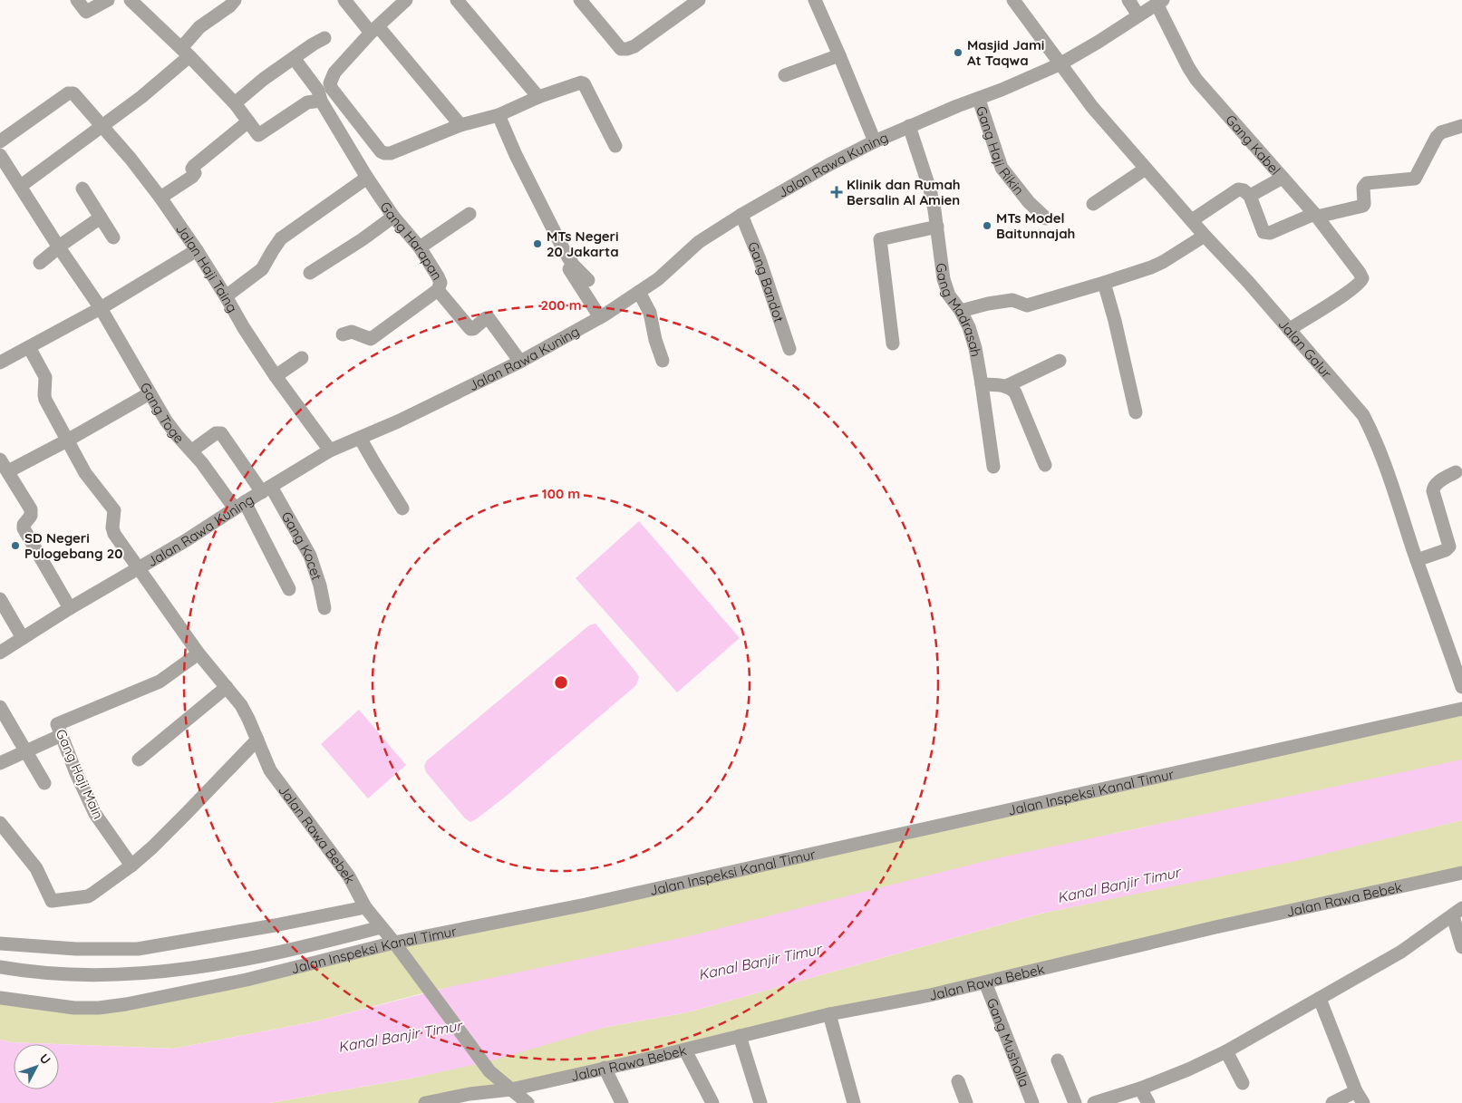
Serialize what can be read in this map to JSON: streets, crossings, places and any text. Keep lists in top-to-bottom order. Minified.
{"streets":{"street":["Gang Kabel","Gang Haji Rikin","Jalan Rawa Kuning","Gang Harapan","Jalan Haji Taing","Gang Bandot","Gang Madrasah","Jalan Galur","Gang Toge","Gang Kocet","Gang Haji Main","Jalan Inspeksi Kanal Timur","Jalan Rawa Bebek","Gang Musholla"]},"crossings":[["Gang Kabel","Jalan Rawa Kuning"],["Gang Kabel","Jalan Galur"],["Gang Haji Rikin","Jalan Rawa Kuning"],["Jalan Rawa Kuning","Gang Harapan"],["Jalan Rawa Kuning","Jalan Haji Taing"],["Jalan Rawa Kuning","Gang Bandot"],["Jalan Rawa Kuning","Gang Madrasah"],["Jalan Rawa Kuning","Jalan Galur"],["Jalan Rawa Kuning","Gang Toge"],["Jalan Rawa Kuning","Gang Kocet"],["Jalan Rawa Kuning","Jalan Rawa Bebek"],["Gang Toge","Gang Kocet"],["Gang Haji Main","Jalan Rawa Bebek"],["Jalan Inspeksi Kanal Timur","Jalan Rawa Bebek"],["Jalan Rawa Bebek","Gang Musholla"]],"water":["Kanal Banjir Timur"],"places":{"other":["Masjid Jami At Taqwa","MTs Model Baitunnajah","MTs Negeri 20 Jakarta","SD Negeri Pulogebang 20"],"health":["Klinik dan Rumah Bersalin Al Amien"]},"north":"top right","rings":["200 m","100 m"]}
